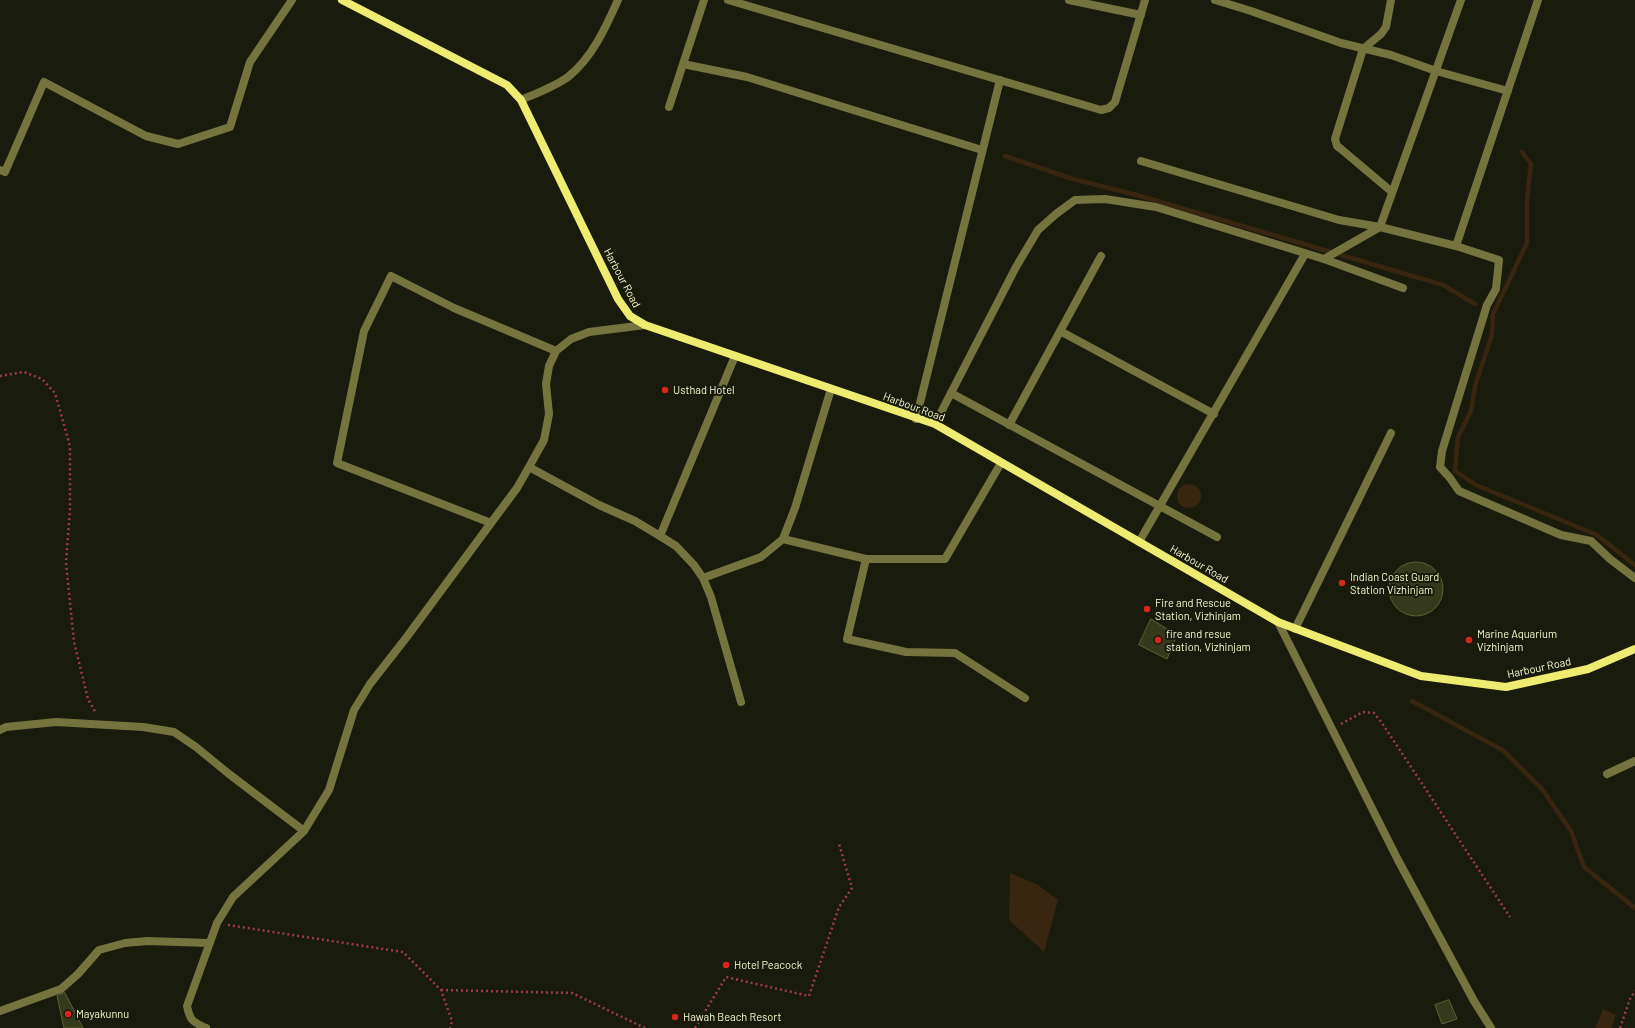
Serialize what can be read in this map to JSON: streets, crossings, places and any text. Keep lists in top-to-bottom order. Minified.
{"streets":{"street":["Harbour Road"]},"places":["Usthad Hotel","Indian Coast Guard Station Vizhinjam","Fire and Rescue Station, Vizhinjam","fire and resue station, Vizhinjam","Marine Aquarium Vizhinjam","Hotel Peacock","Mayakunnu","Hawah Beach Resort"]}
